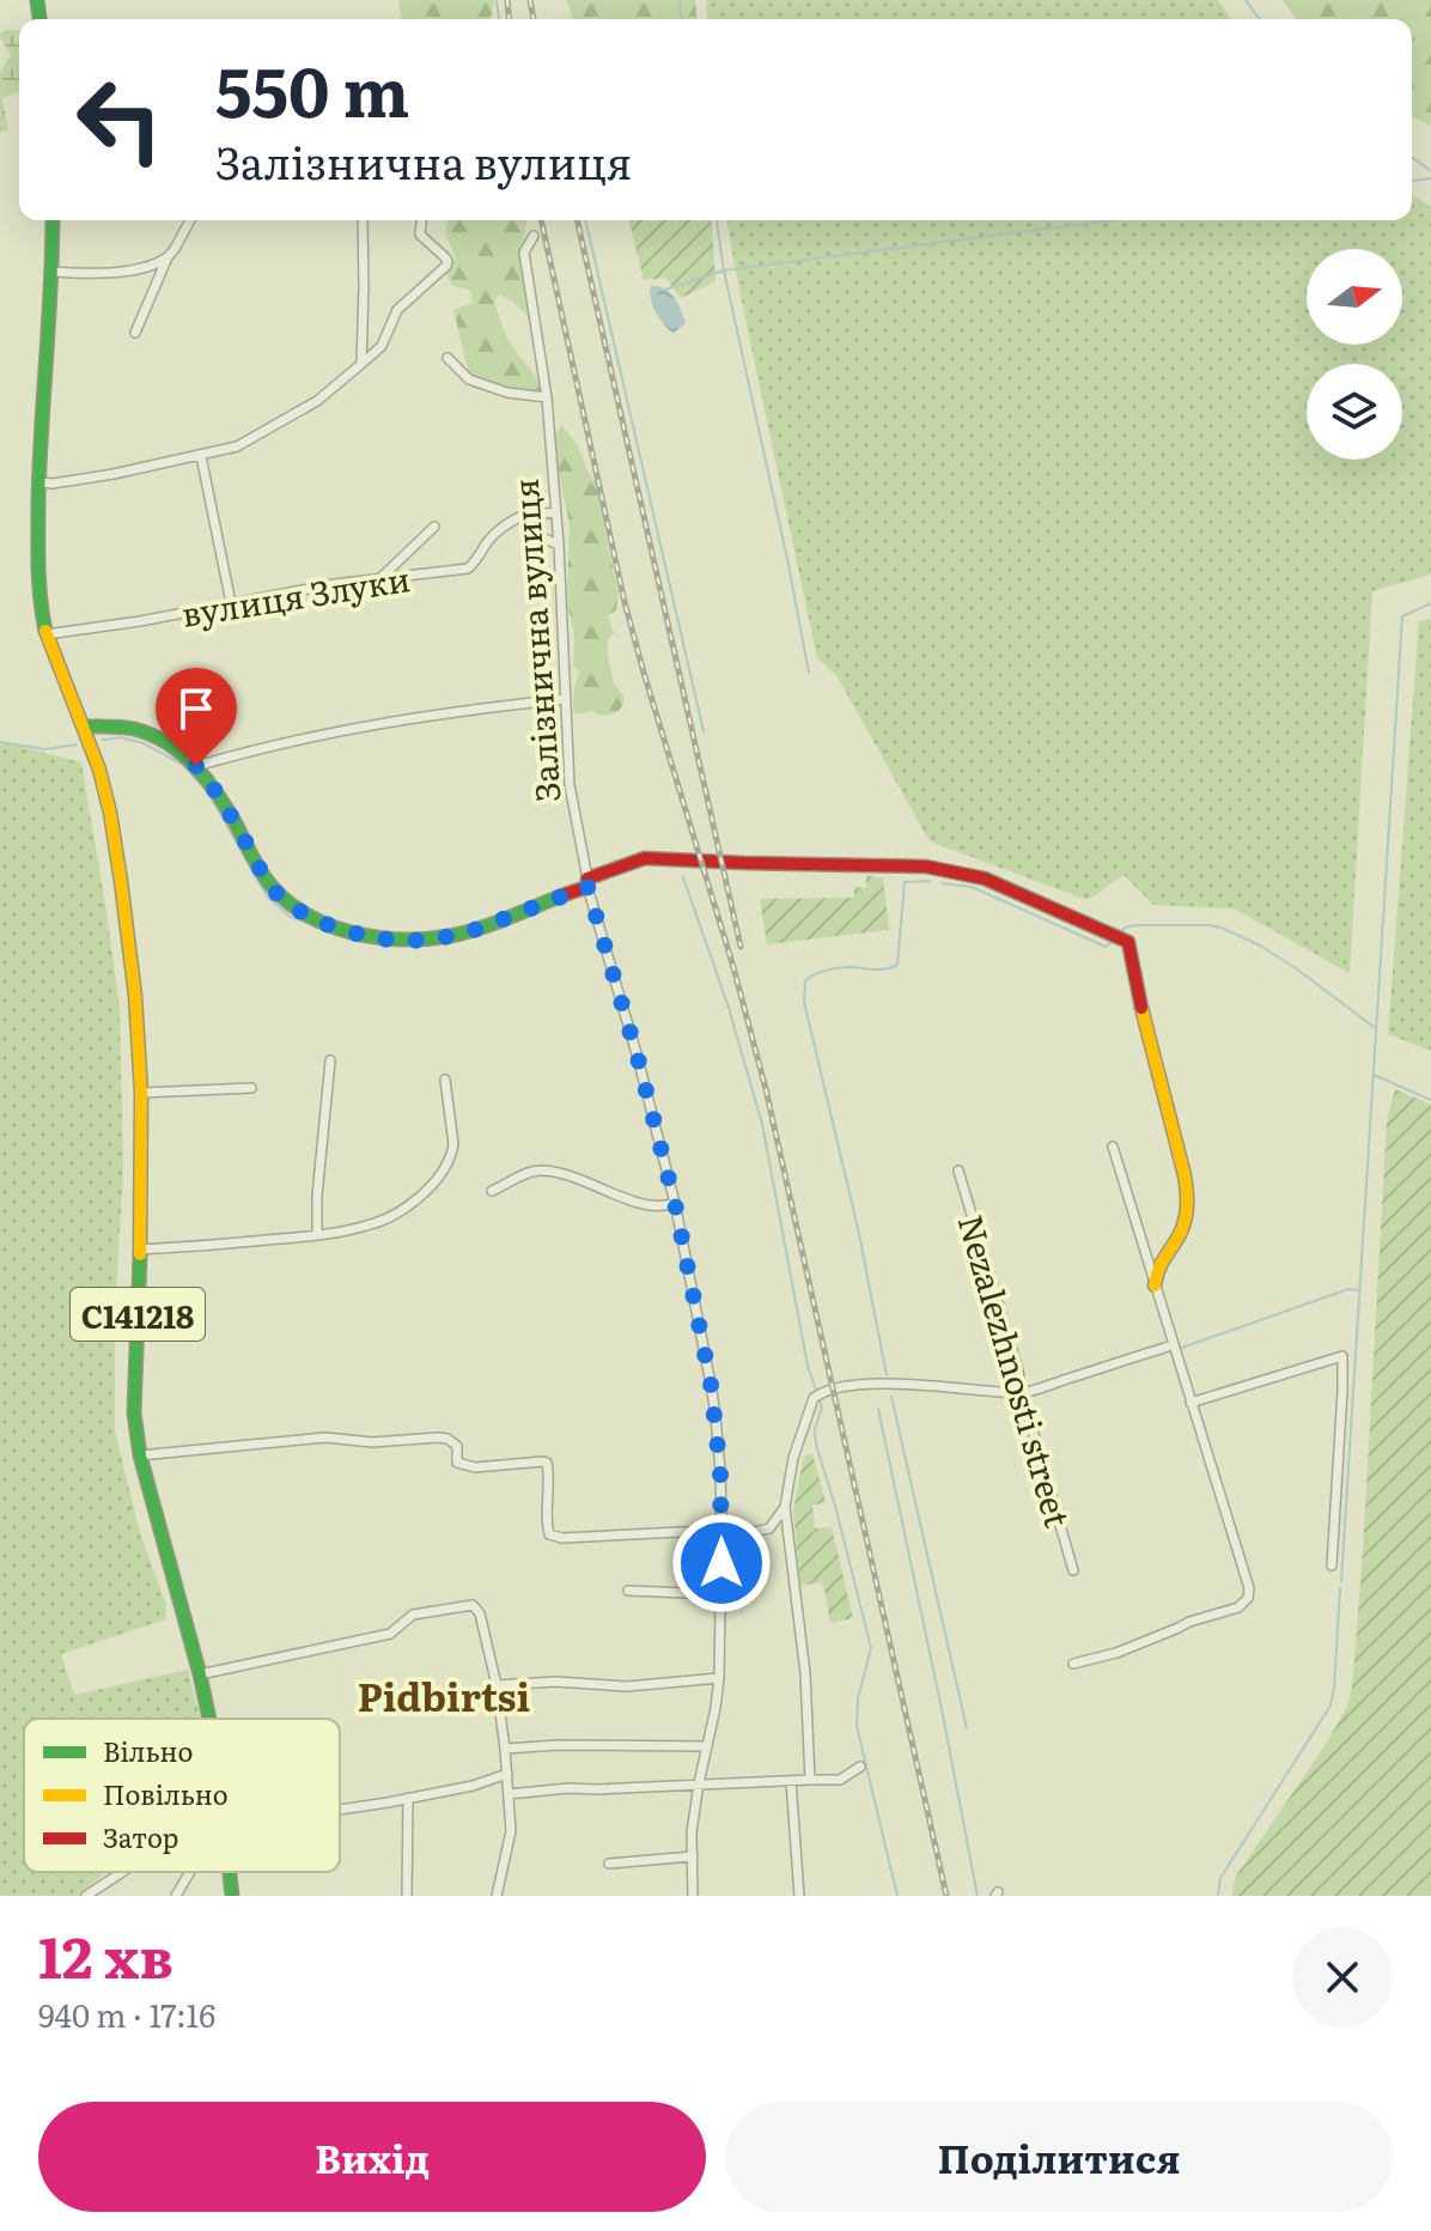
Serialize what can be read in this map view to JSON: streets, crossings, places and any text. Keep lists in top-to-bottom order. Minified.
{"streets":{"main road":["С141218"],"street":["вулиця Злуки","Залізнична вулиця","Nezalezhnosti street"]},"crossings":[["вулиця Злуки","С141218"]],"districts":["Pidbirtsi"],"legend":["Вільно","Повільно","Затор"],"north":"right","page":{"turn":["550 m","Залізнична вулиця"],"heading":["12 хв","940 m · 17:16"],"buttons":["Вихід","Поділитися"]}}
